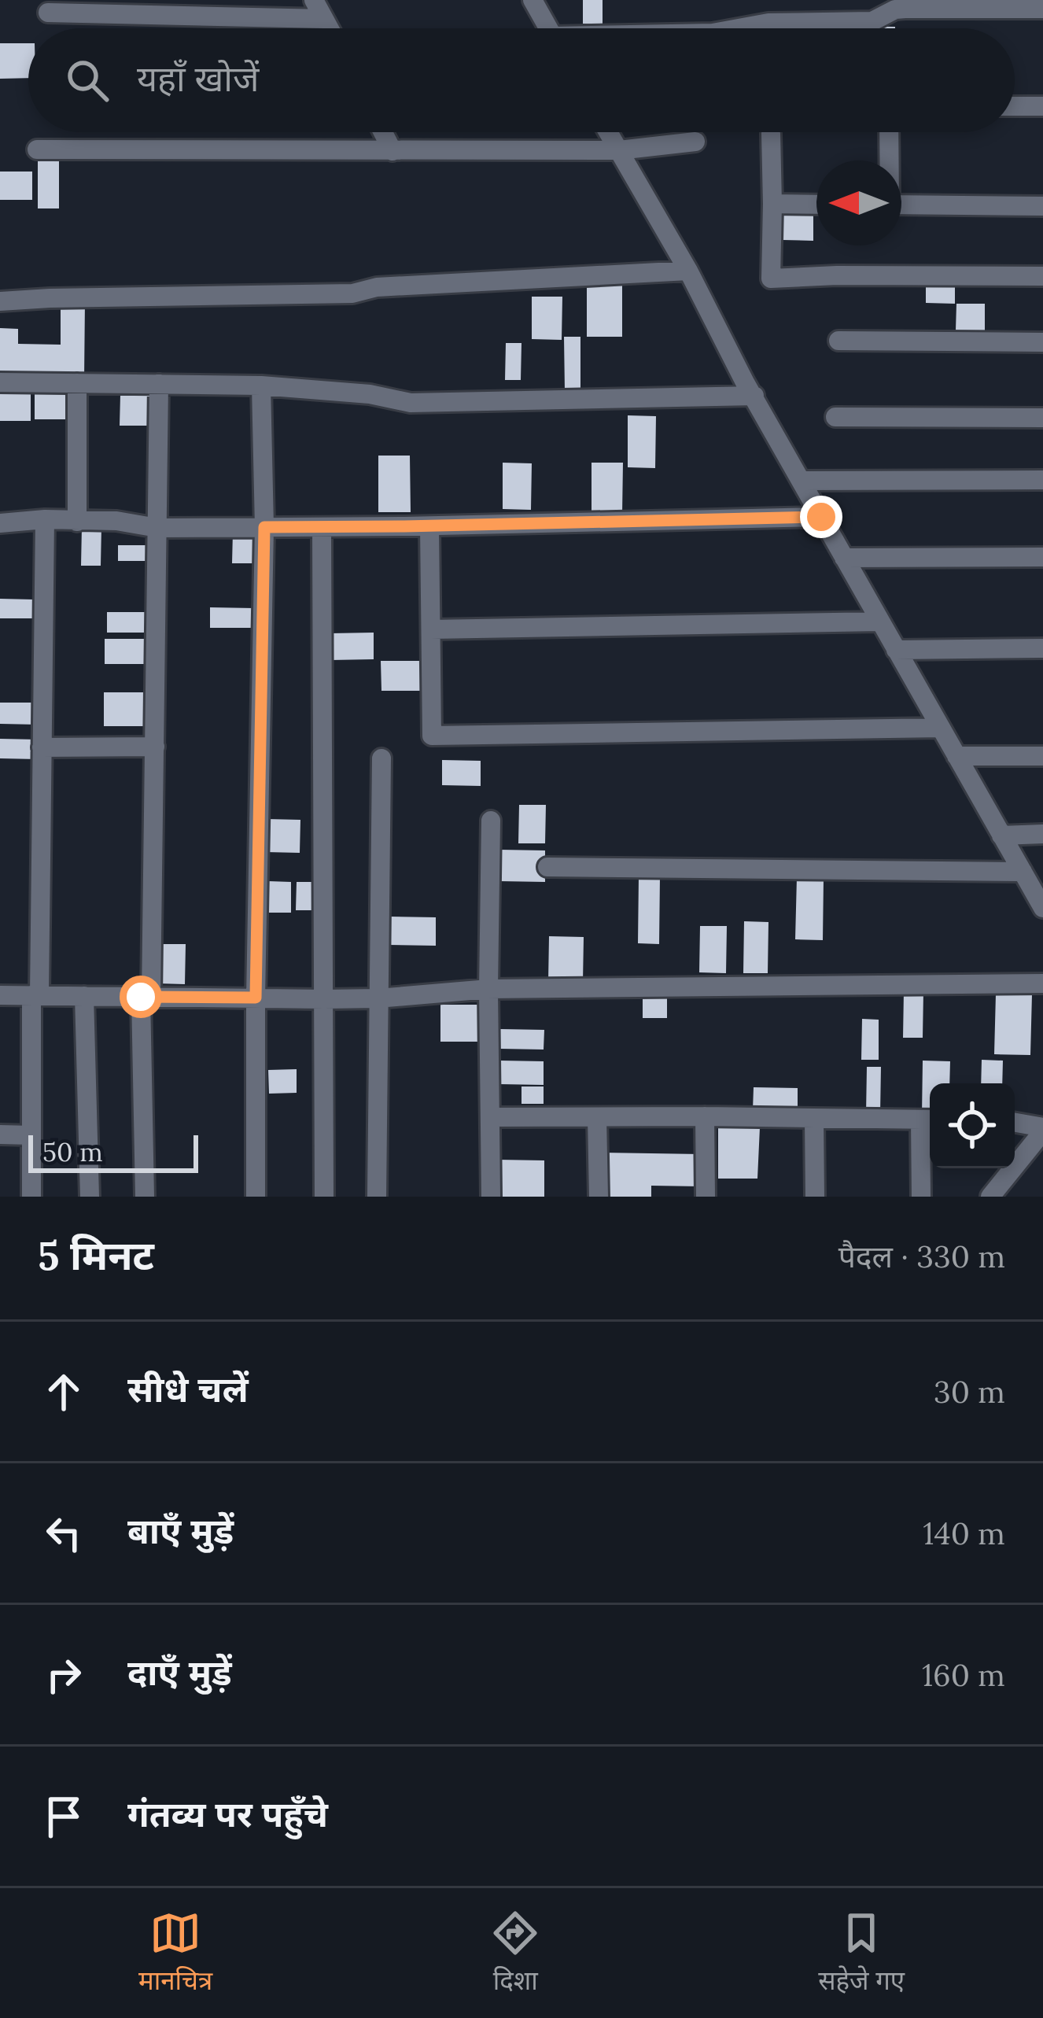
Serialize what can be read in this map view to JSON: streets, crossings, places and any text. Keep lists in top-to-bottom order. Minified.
{"scale_bar":"50 m","north":"left","page":{"search":"यहाँ खोजें","scale":"50 m","heading":["5 मिनट","पैदल · 330 m"],"list":[["सीधे चलें","30 m"],["बाएँ मुड़ें","140 m"],["दाएँ मुड़ें","160 m"],"गंतव्य पर पहुँचे"],"nav":["मानचित्र","दिशा","सहेजे गए"]}}
